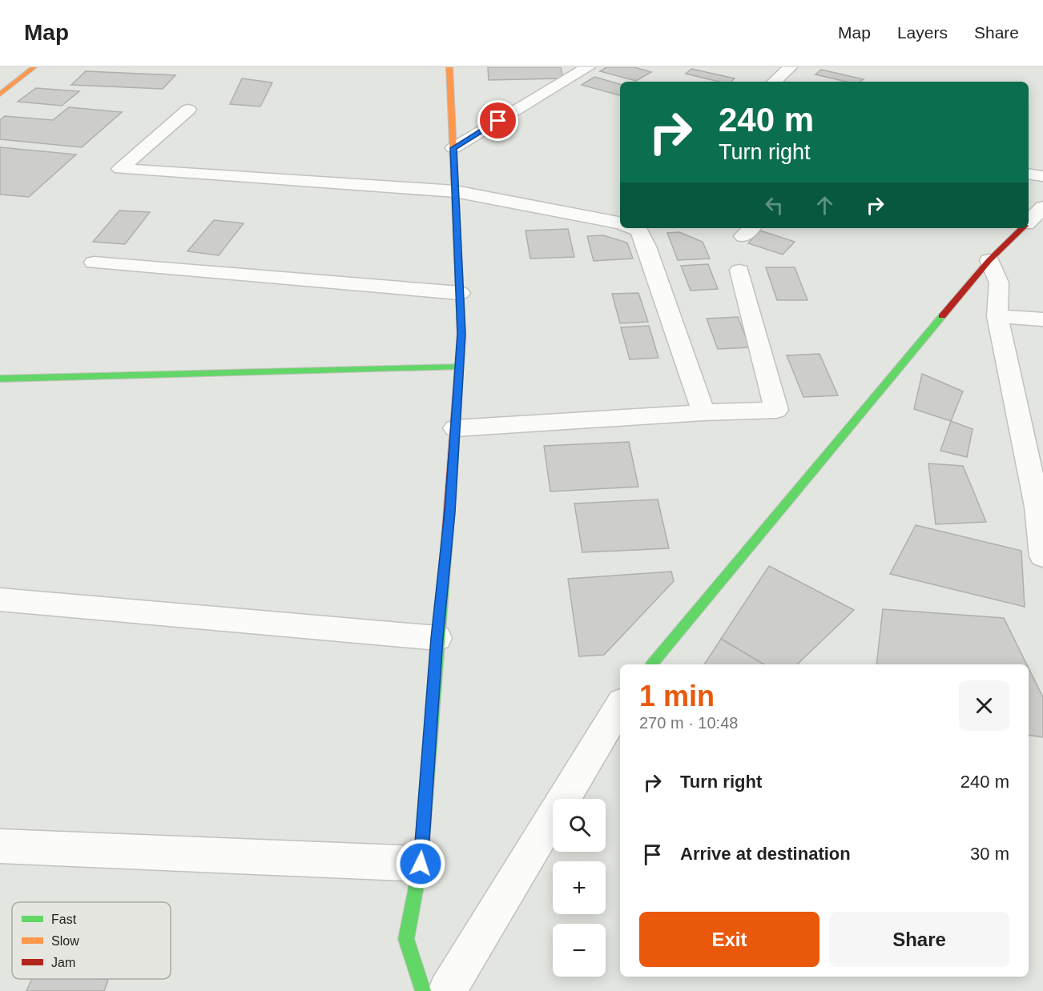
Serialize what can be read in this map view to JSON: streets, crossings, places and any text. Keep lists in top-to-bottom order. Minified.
{"legend":["Fast","Slow","Jam"],"page":{"header":"Map","nav":["Map","Layers","Share"],"turn":["240 m","Turn right"],"heading":["1 min","270 m · 10:48"],"list":[{"name":"Turn right","value":"240 m"},{"name":"Arrive at destination","value":"30 m"}],"map_buttons":["+","−"],"buttons":["Exit","Share"]}}
